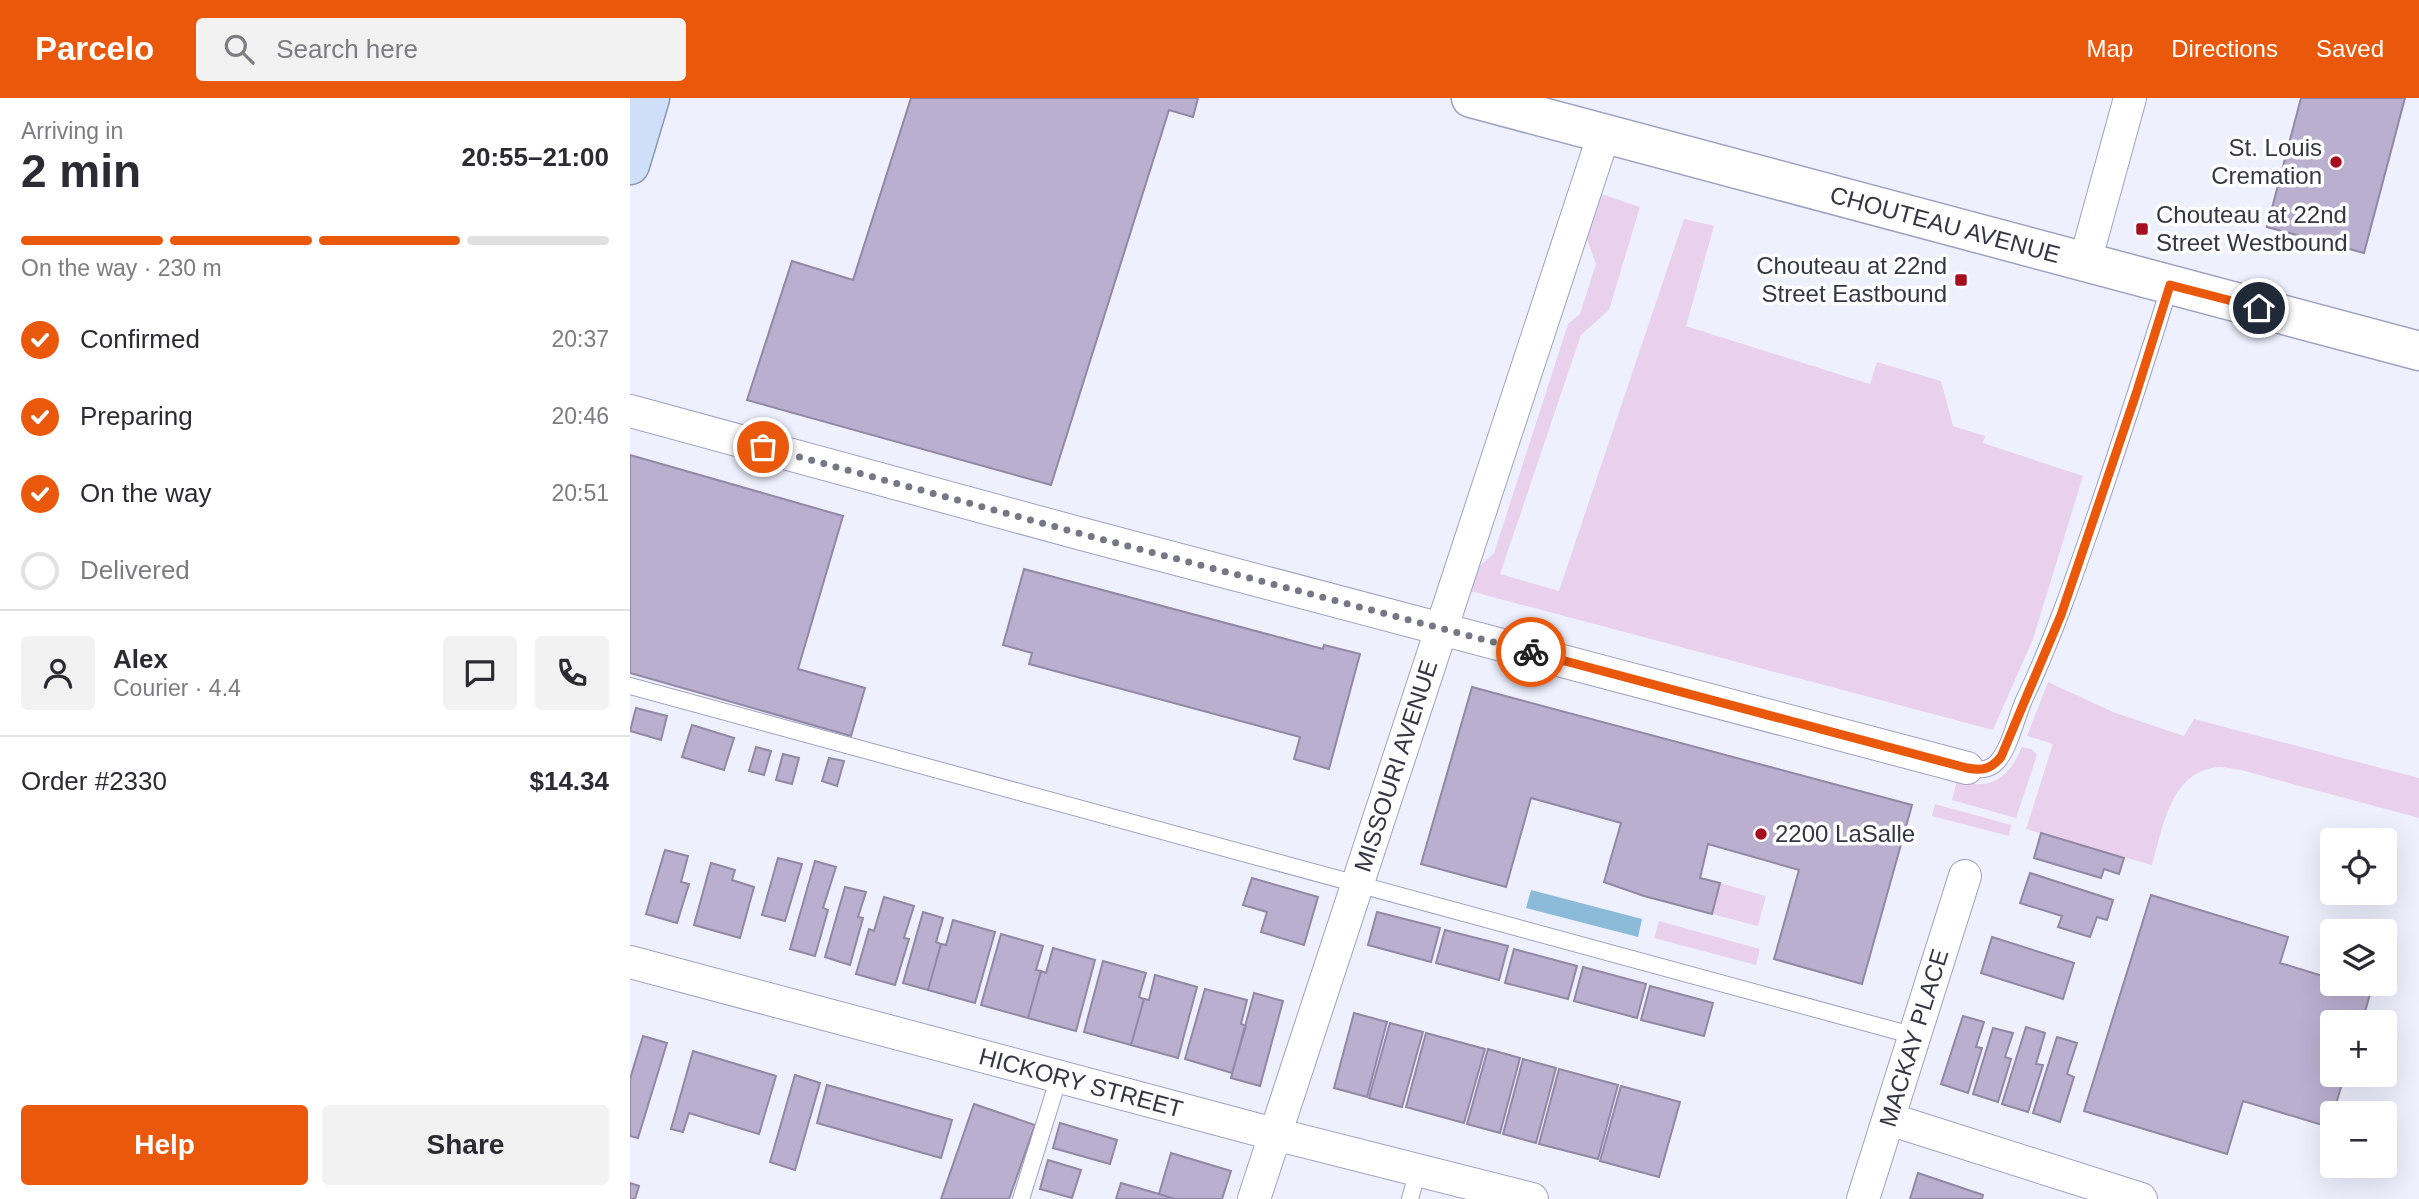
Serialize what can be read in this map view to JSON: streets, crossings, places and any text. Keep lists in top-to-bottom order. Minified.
{"streets":{"main road":["CHOUTEAU AVENUE"],"street":["MISSOURI AVENUE","MACKAY PLACE","HICKORY STREET"]},"crossings":[["CHOUTEAU AVENUE","MISSOURI AVENUE"],["MISSOURI AVENUE","HICKORY STREET"]],"places":{"other":["St. Louis Cremation","2200 LaSalle"],"transit":["Chouteau at 22nd Street Westbound","Chouteau at 22nd Street Eastbound"]},"page":{"header":"Parcelo","search":"Search here","nav":["Map","Directions","Saved"],"heading":["2 min","Arriving in","20:55–21:00"],"panel":["Alex","Courier · 4.4","Order #2330","$14.34"],"bar":"On the way · 230 m","list":[["Confirmed","20:37"],["Preparing","20:46"],["On the way","20:51"],"Delivered"],"map_buttons":["+","−"],"buttons":["Help","Share"]}}
